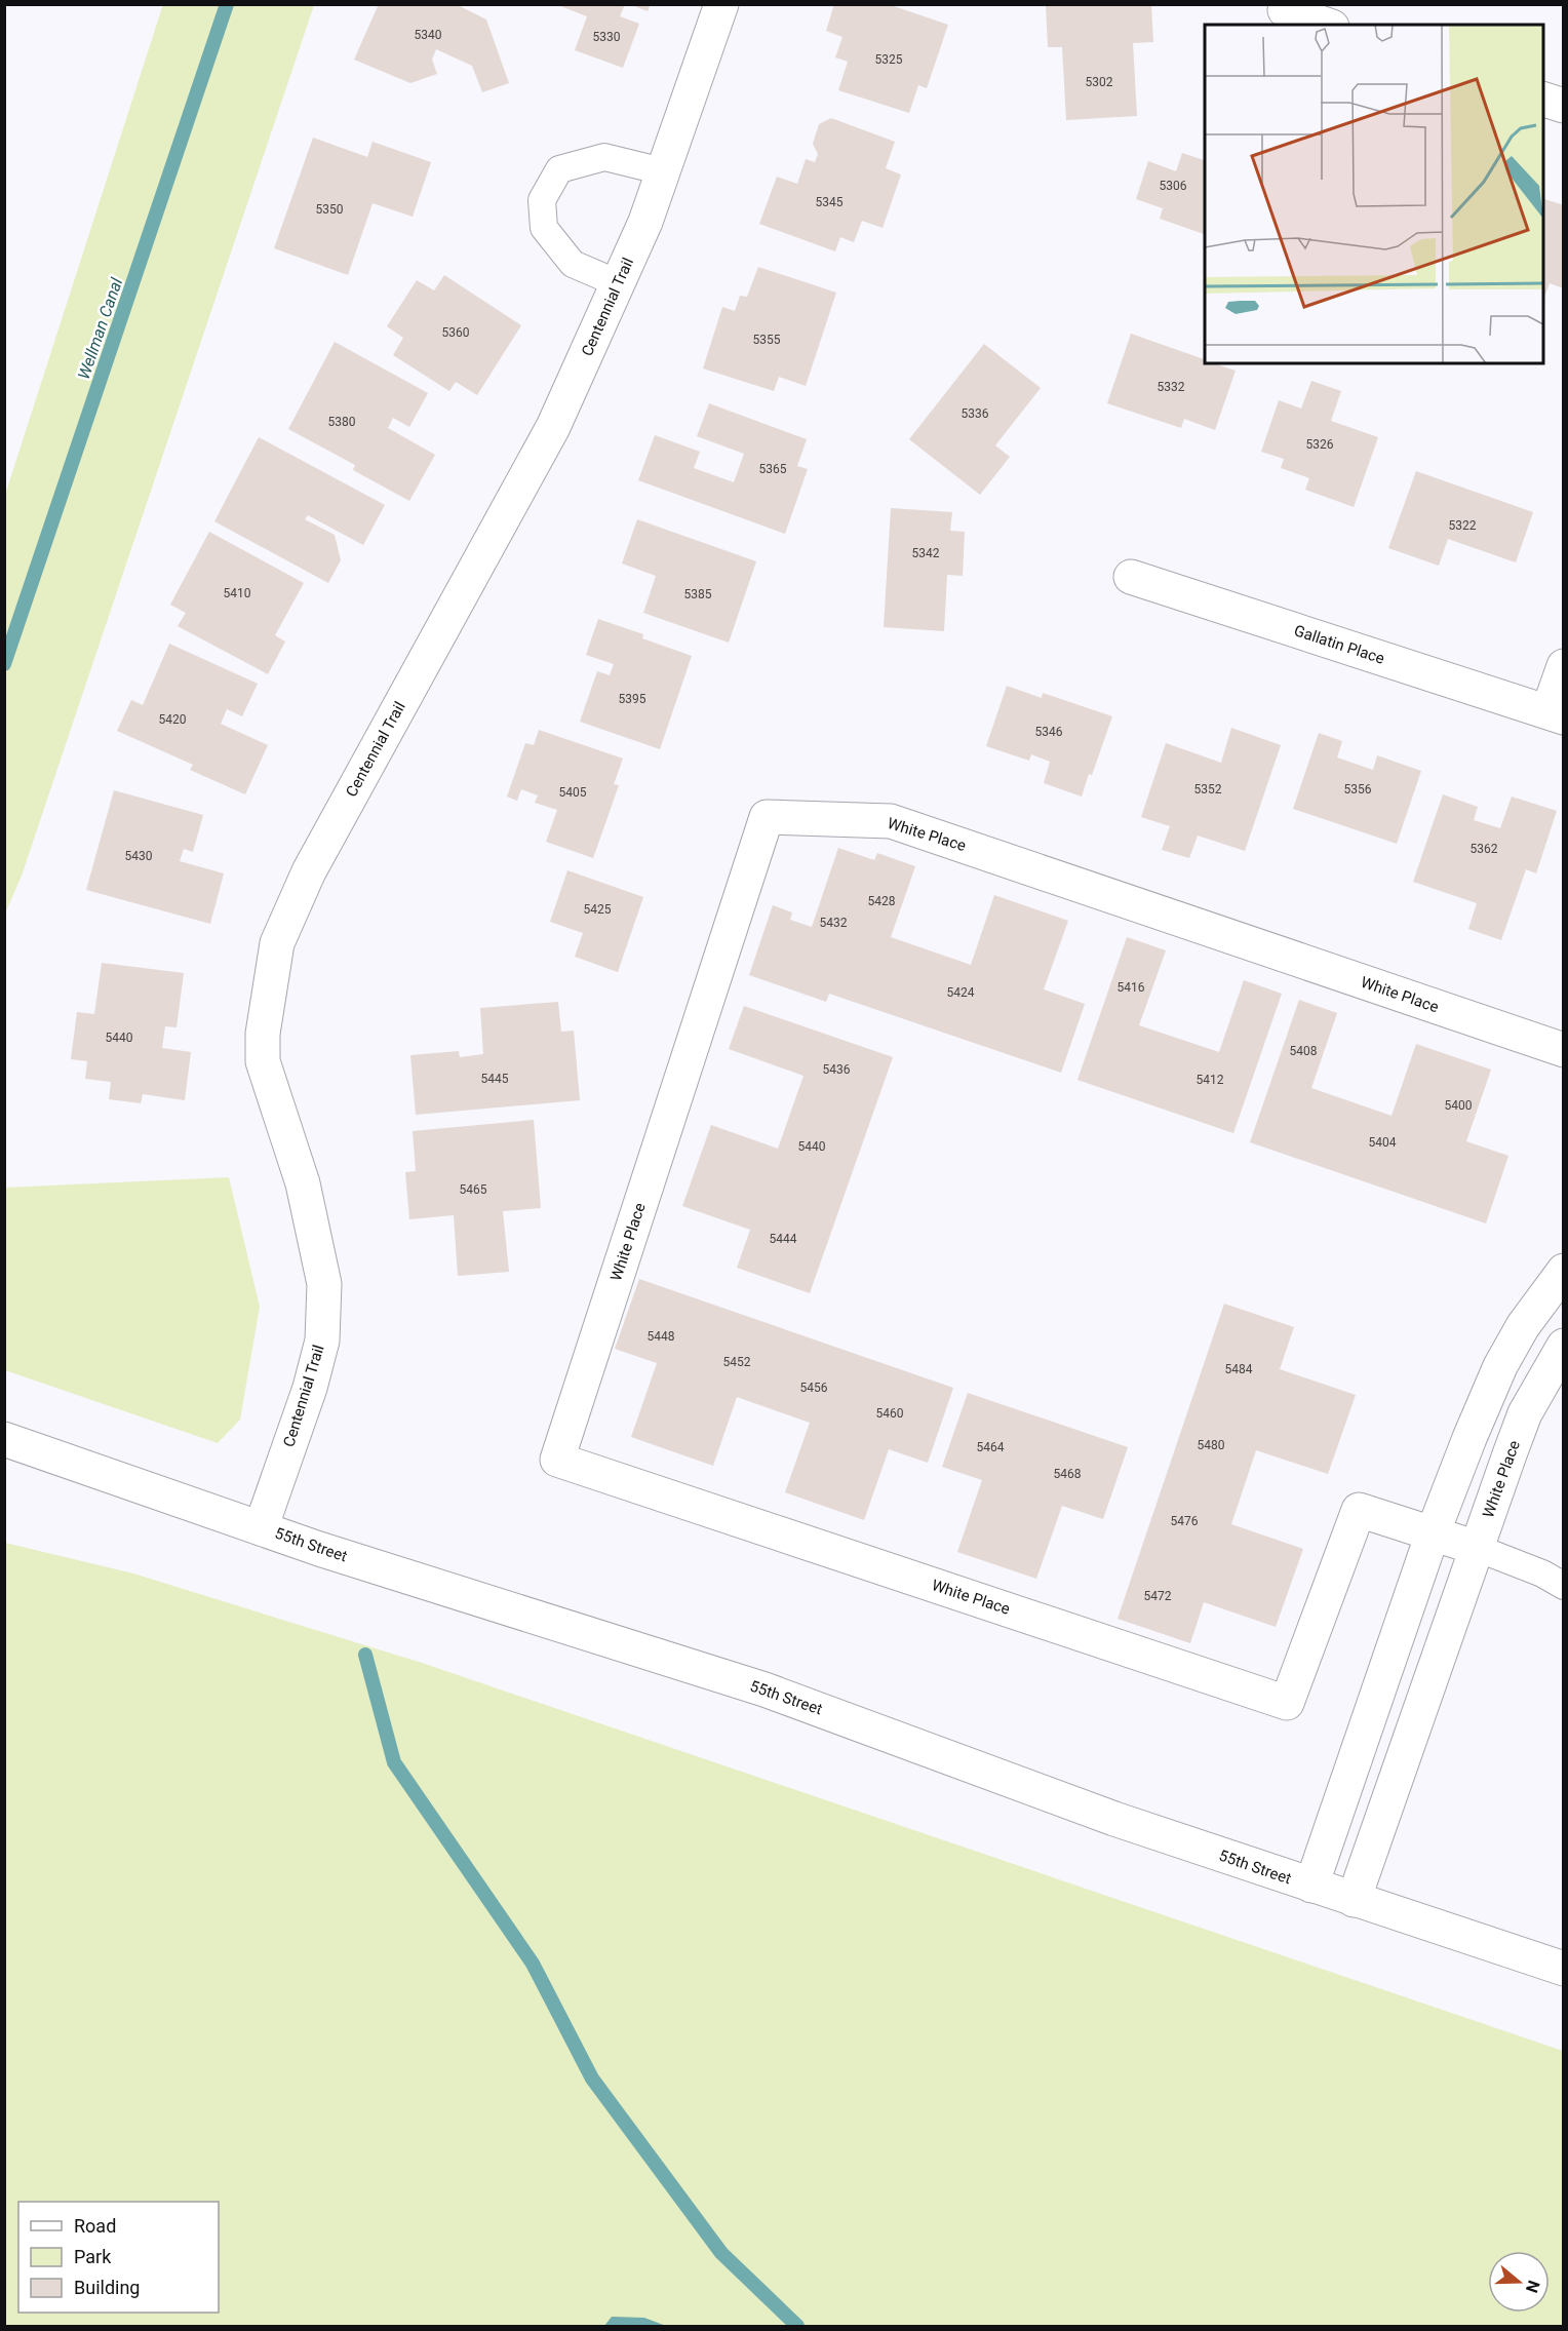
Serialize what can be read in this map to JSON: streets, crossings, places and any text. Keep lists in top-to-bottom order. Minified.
{"streets":{"street":["Centennial Trail","Gallatin Place","White Place","55th Street"]},"crossings":[["Centennial Trail","55th Street"],["White Place","55th Street"]],"water":["Wellman Canal"],"house_numbers":["5340","5330","5325","5302","5306","5345","5350","5360","5355","5332","5336","5380","5326","5365","5322","5342","5410","5385","5395","5420","5346","5352","5356","5405","5362","5430","5428","5425","5432","5416","5424","5440","5408","5436","5445","5412","5400","5404","5440","5465","5444","5448","5452","5484","5456","5460","5480","5464","5468","5476","5472"],"legend":["Road","Park","Building"],"north":"right"}
